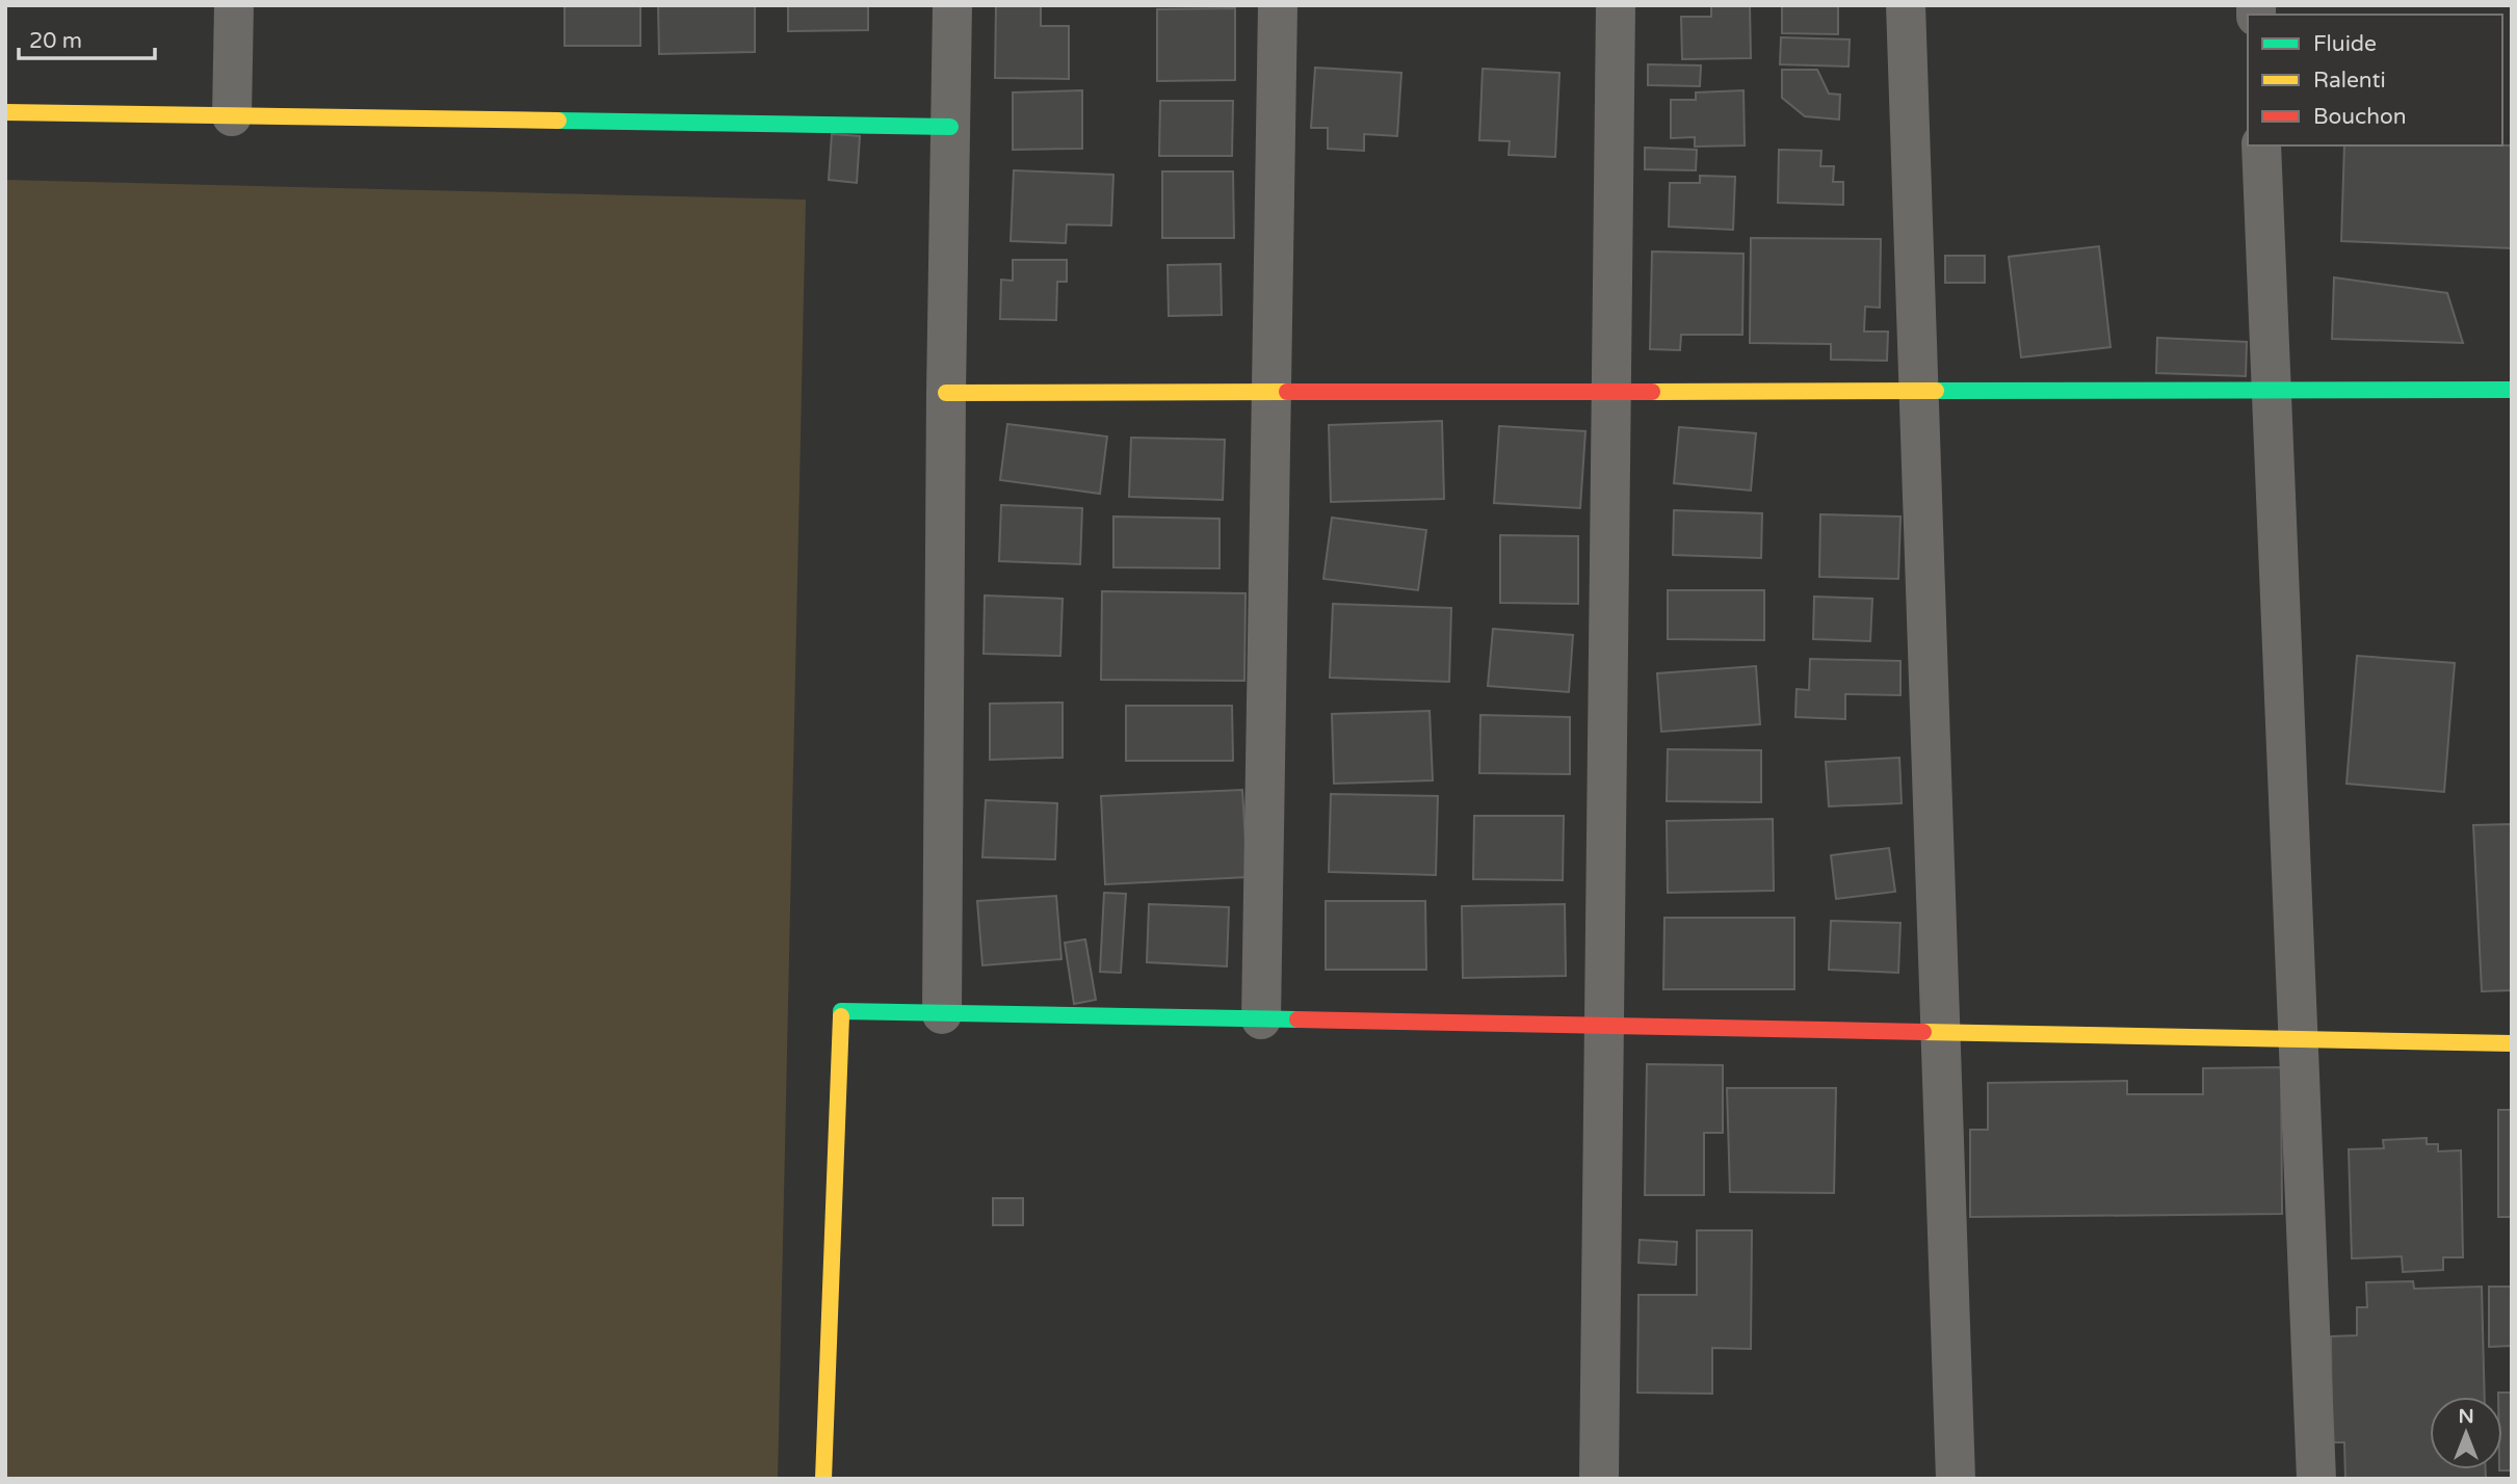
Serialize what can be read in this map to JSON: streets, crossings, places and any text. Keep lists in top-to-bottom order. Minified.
{"legend":["Fluide","Ralenti","Bouchon"],"scale_bar":"20 m","north":"top"}
